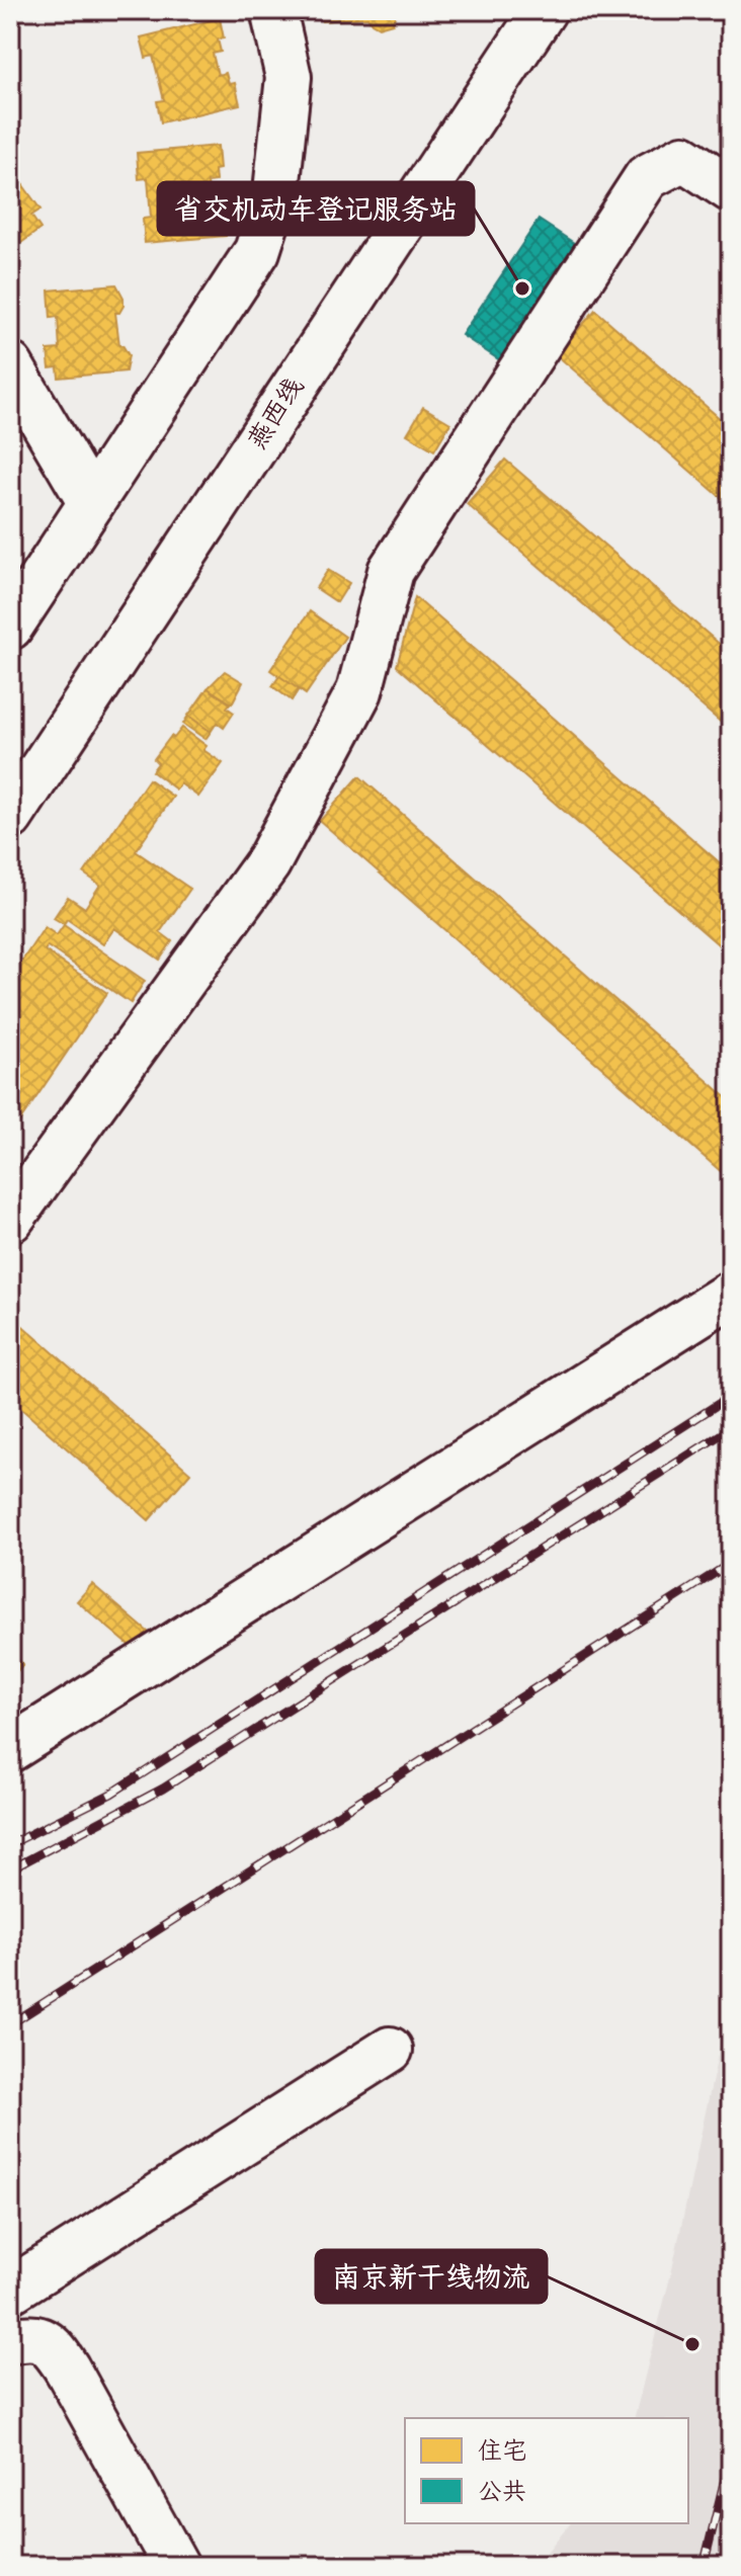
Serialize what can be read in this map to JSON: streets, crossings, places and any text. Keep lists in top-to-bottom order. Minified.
{"streets":{"street":["燕西线"]},"places":["省交机动车登记服务站","南京新干线物流"],"legend":["住宅","公共"]}
